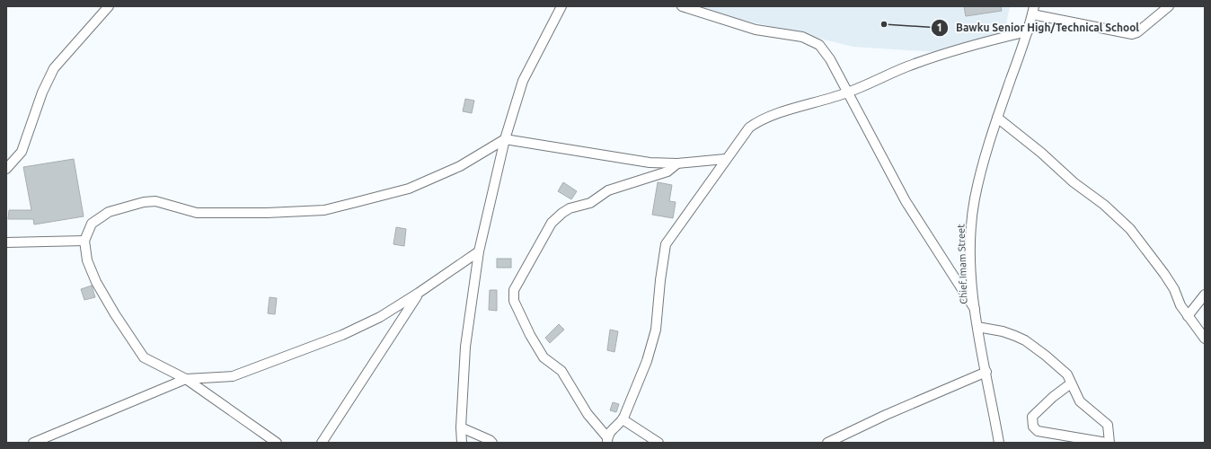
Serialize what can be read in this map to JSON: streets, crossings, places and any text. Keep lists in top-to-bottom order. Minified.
{"streets":{"street":["Chief Imam Street"]},"places":["Bawku Senior High/Technical School"]}
